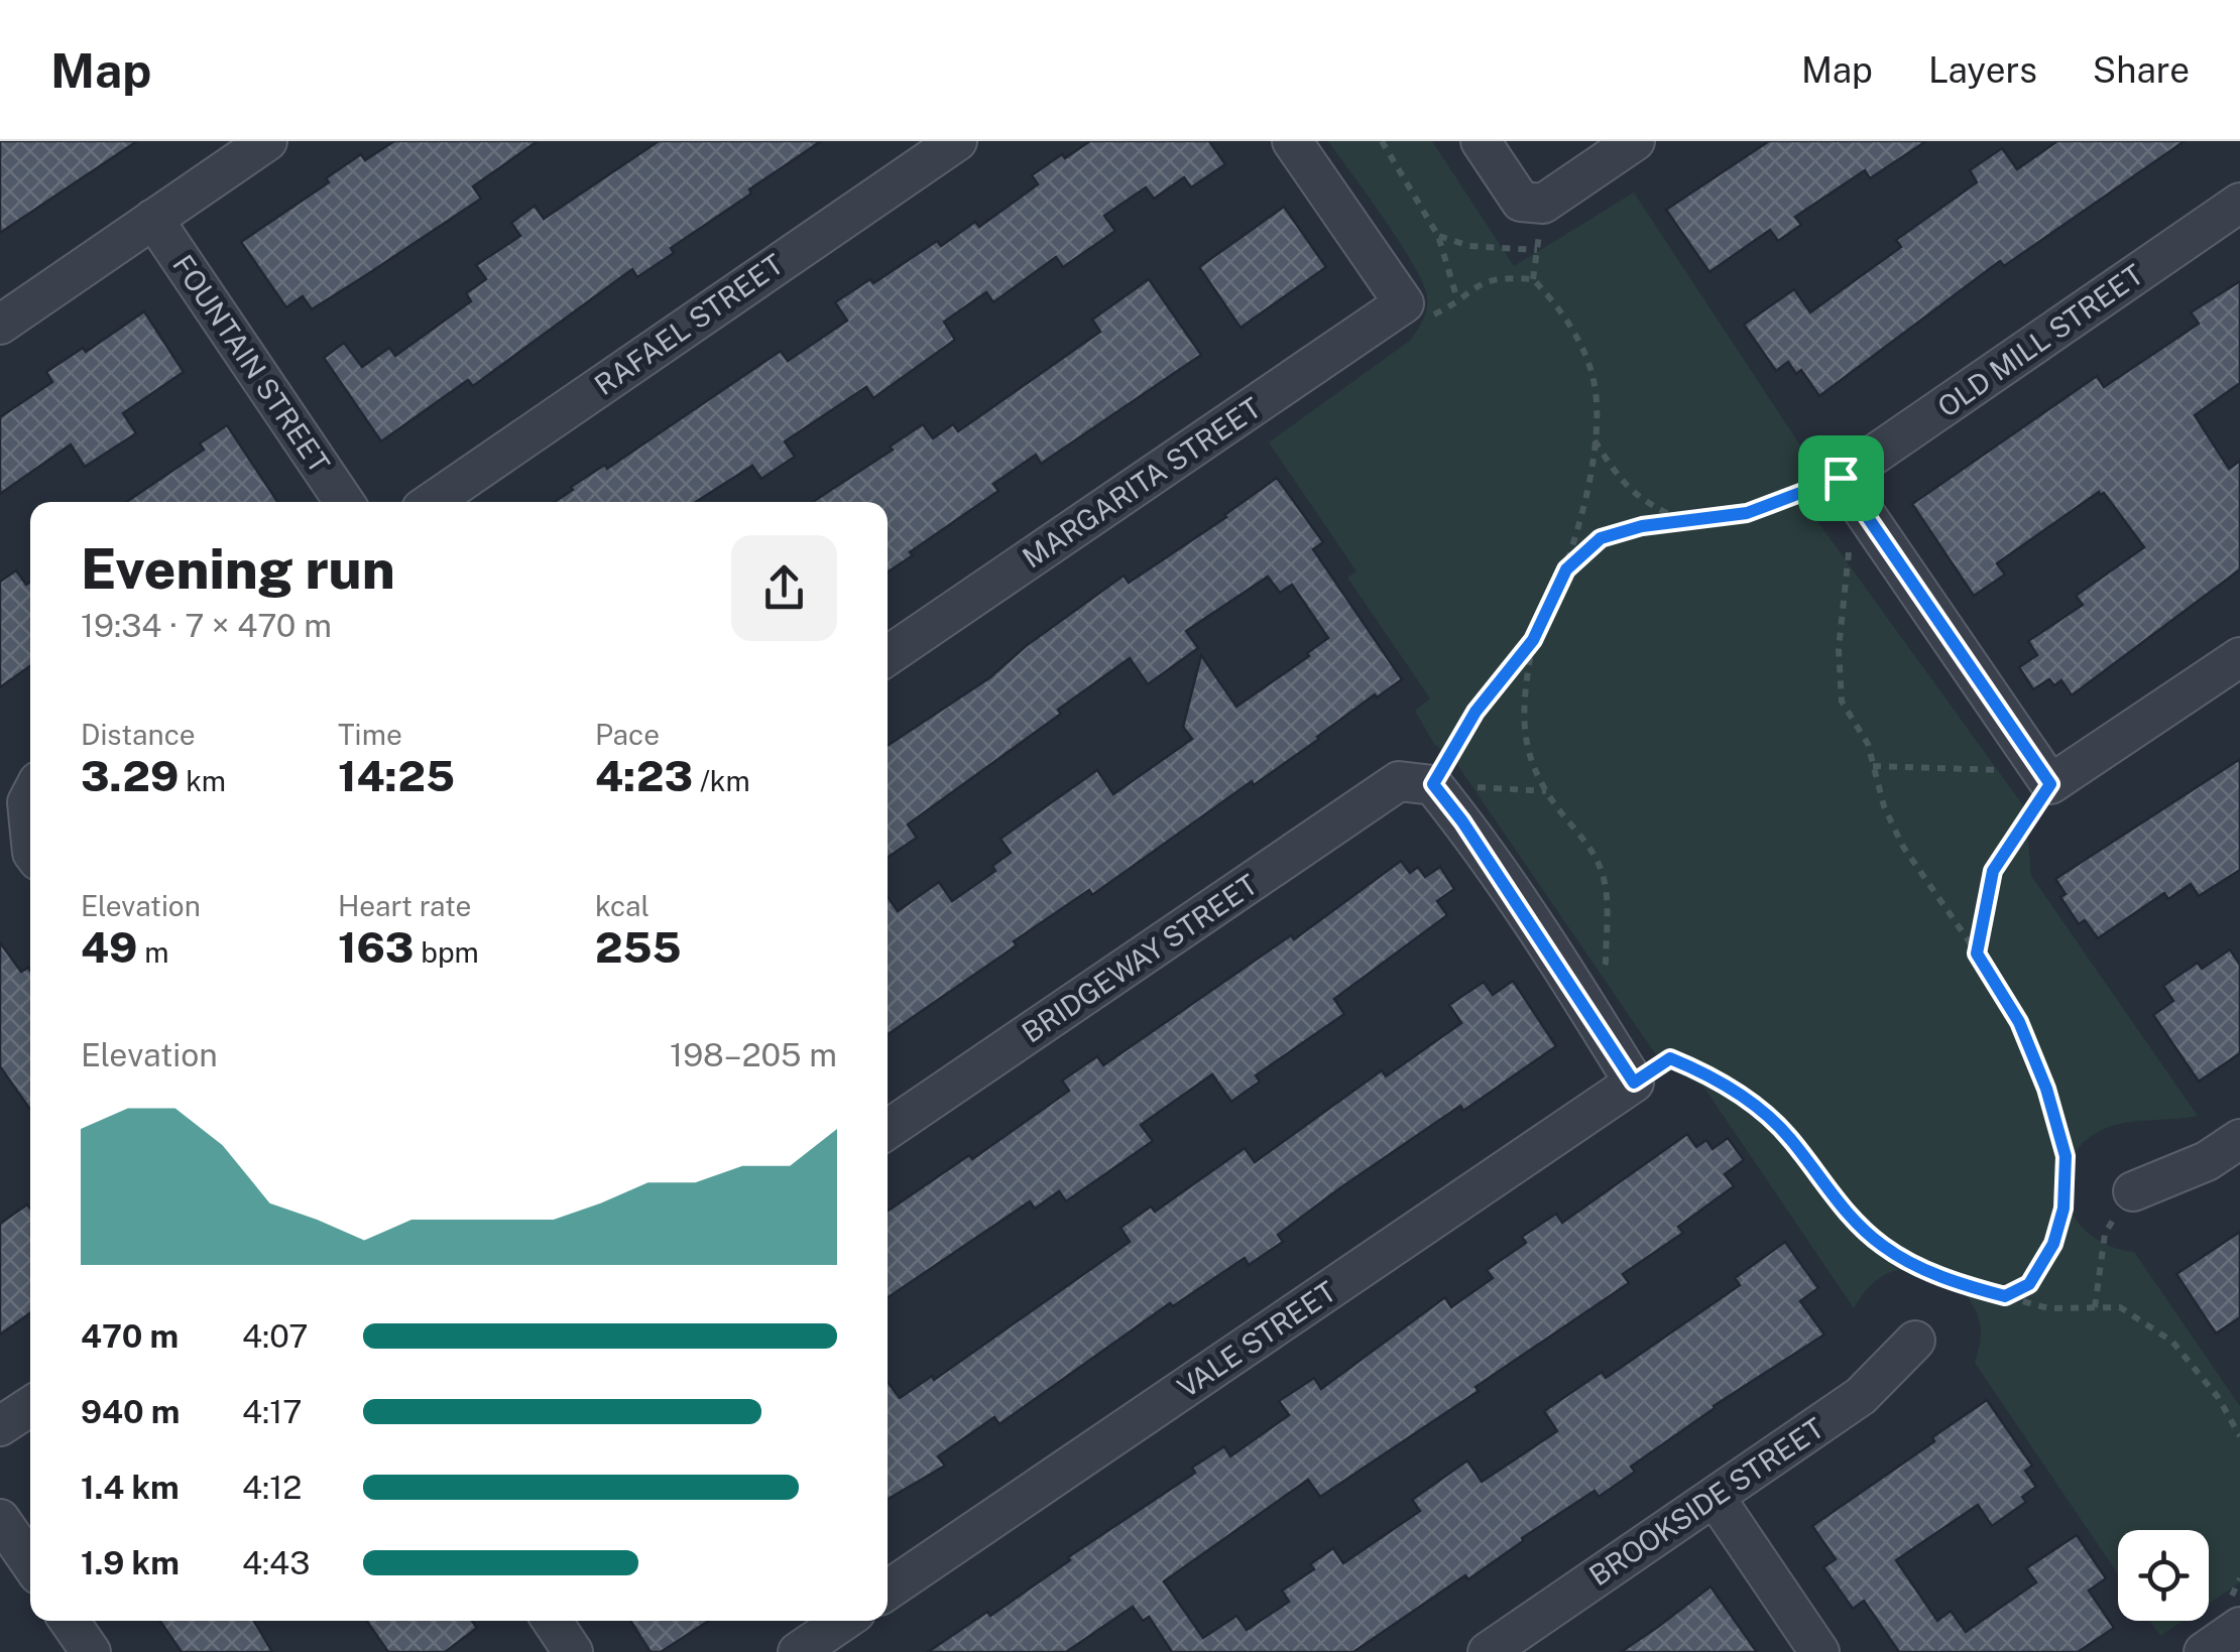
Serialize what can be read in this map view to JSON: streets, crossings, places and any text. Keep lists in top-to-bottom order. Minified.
{"streets":{"street":["RAFAEL STREET","OLD MILL STREET","FOUNTAIN STREET","MARGARITA STREET","BRIDGEWAY STREET","VALE STREET","BROOKSIDE STREET"]},"page":{"header":"Map","nav":["Map","Layers","Share"],"heading":["Evening run","19:34 · 7 × 470 m"],"stats":[["Distance","3.29 km"],["Time","14:25"],["Pace","4:23 /km"],["Elevation","49 m"],["Heart rate","163 bpm"],["kcal","255"]],"chart":["Elevation","198–205 m"],"list":[{"name":"470 m","note":"4:07"},{"name":"940 m","note":"4:17"},{"name":"1.4 km","note":"4:12"},{"name":"1.9 km","note":"4:43"}]}}
